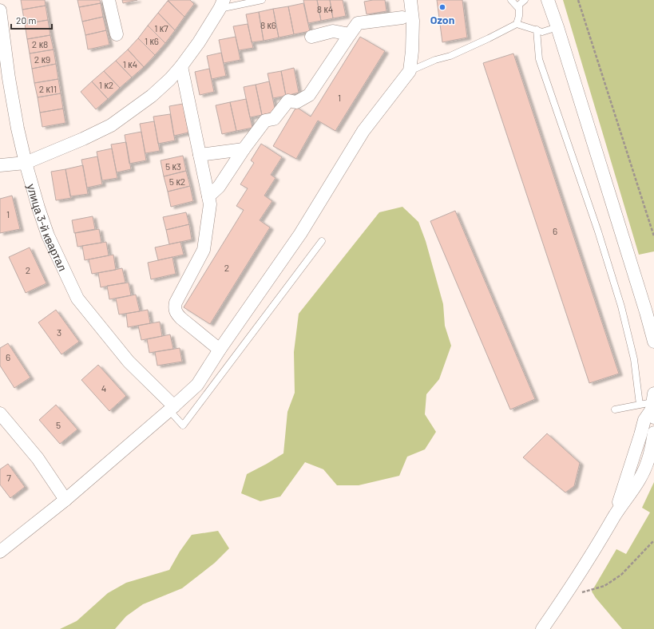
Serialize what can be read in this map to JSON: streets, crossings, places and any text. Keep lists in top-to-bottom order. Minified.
{"streets":{"street":["улица 3-й квартал"]},"places":["Ozon"],"house_numbers":["8 к4","8 к6","1 к7","1 к6","2 к8","2 к9","1 к4","1 к2","2 к11","1","5 к3","5 к2","1","6","2","2","3","6","4","5","7"],"scale_bar":"20 m"}
